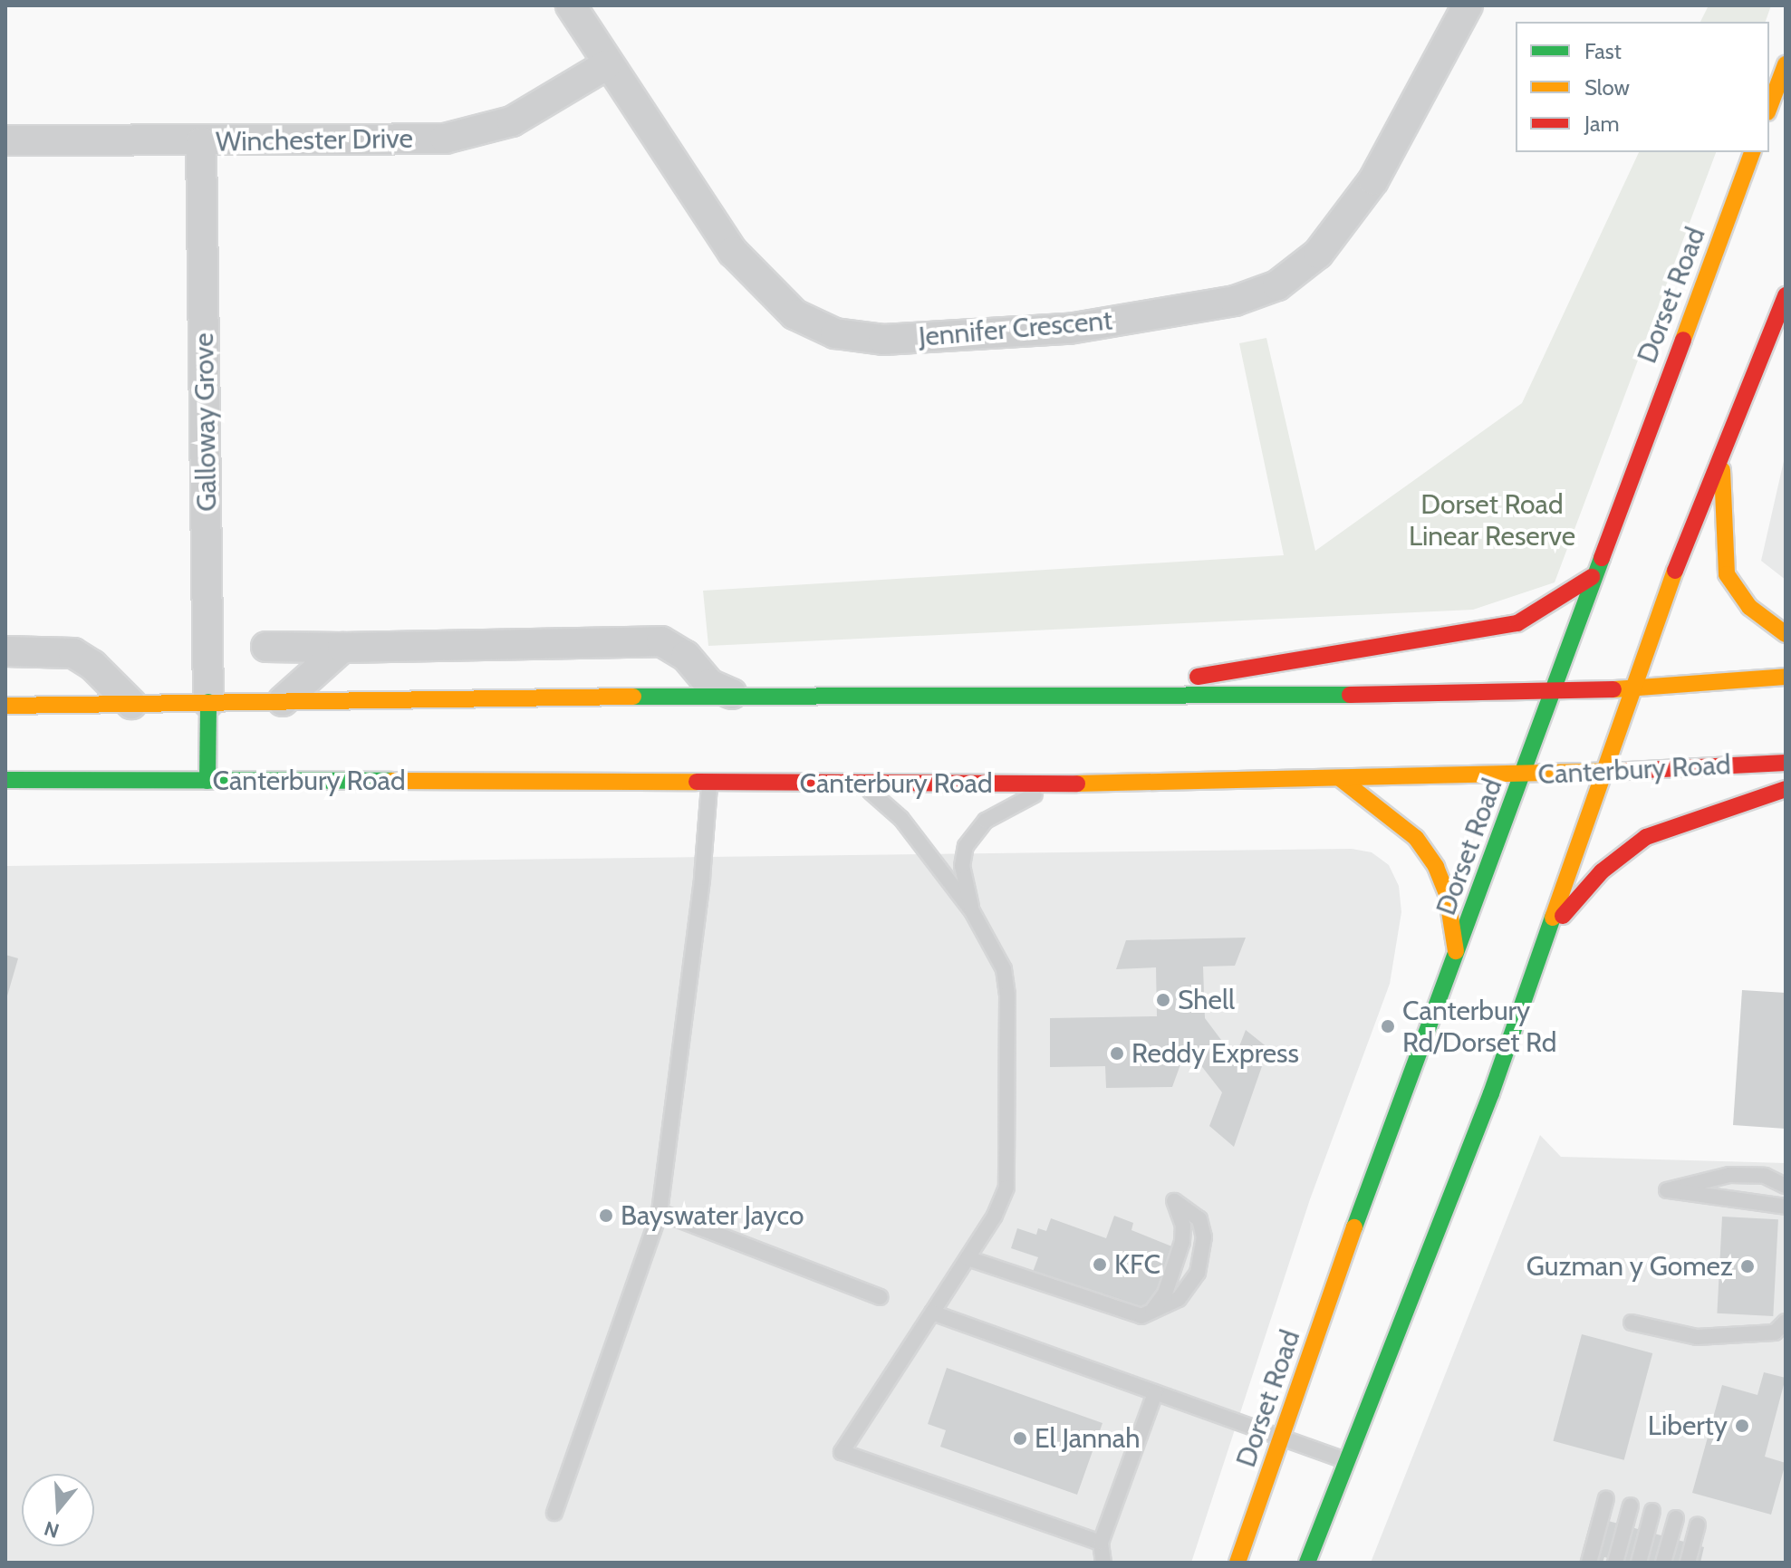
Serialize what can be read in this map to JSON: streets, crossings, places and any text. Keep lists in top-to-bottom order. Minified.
{"streets":{"main road":["Dorset Road","Canterbury Road"],"street":["Winchester Drive","Jennifer Crescent","Galloway Grove"]},"crossings":[["Winchester Drive","Jennifer Crescent"],["Winchester Drive","Galloway Grove"],["Dorset Road","Canterbury Road"]],"parks":["Dorset Road Linear Reserve"],"places":["Shell","Canterbury Rd/Dorset Rd","Reddy Express","Bayswater Jayco","KFC","Guzman y Gomez","Liberty","El Jannah"],"legend":["Fast","Slow","Jam"],"north":"bottom"}
